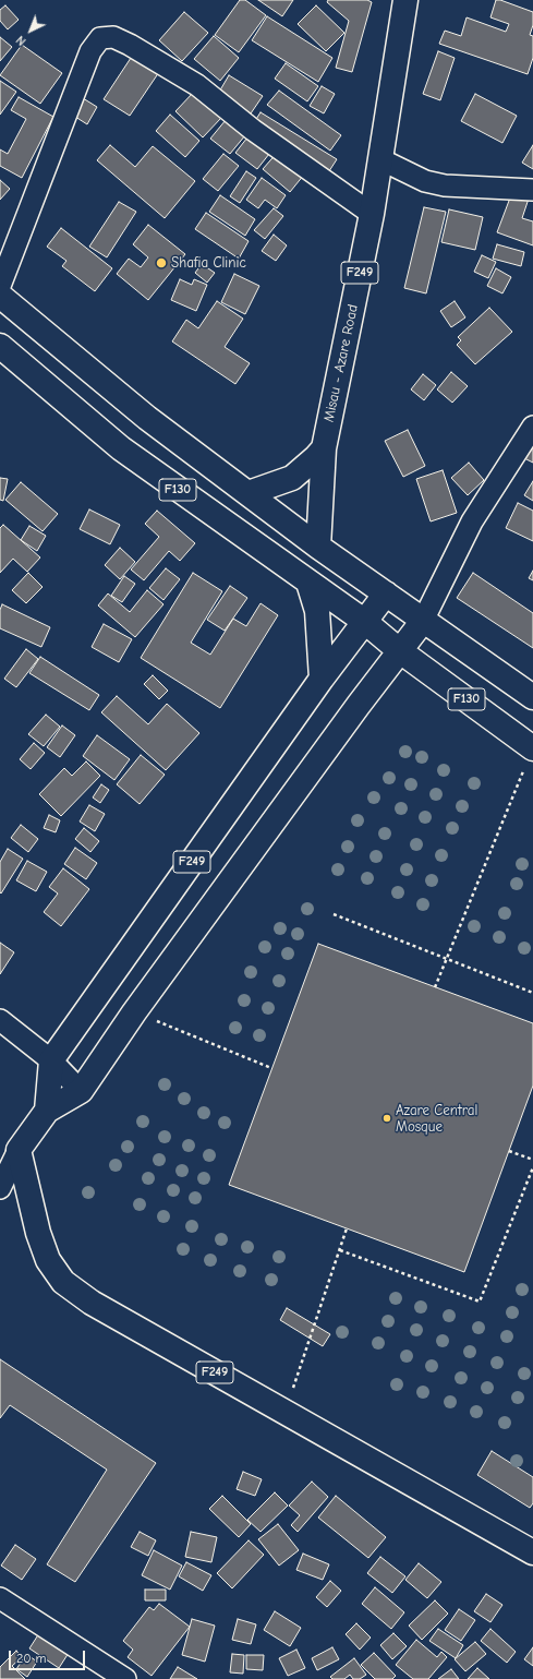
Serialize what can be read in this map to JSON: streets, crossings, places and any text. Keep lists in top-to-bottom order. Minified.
{"streets":{"main road":["F249","Misau - Azare Road","F130"]},"crossings":[["F249","F130"],["Misau - Azare Road","F130"]],"places":["Shafia Clinic","Azare Central Mosque"],"scale_bar":"20 m","north":"bottom left"}
